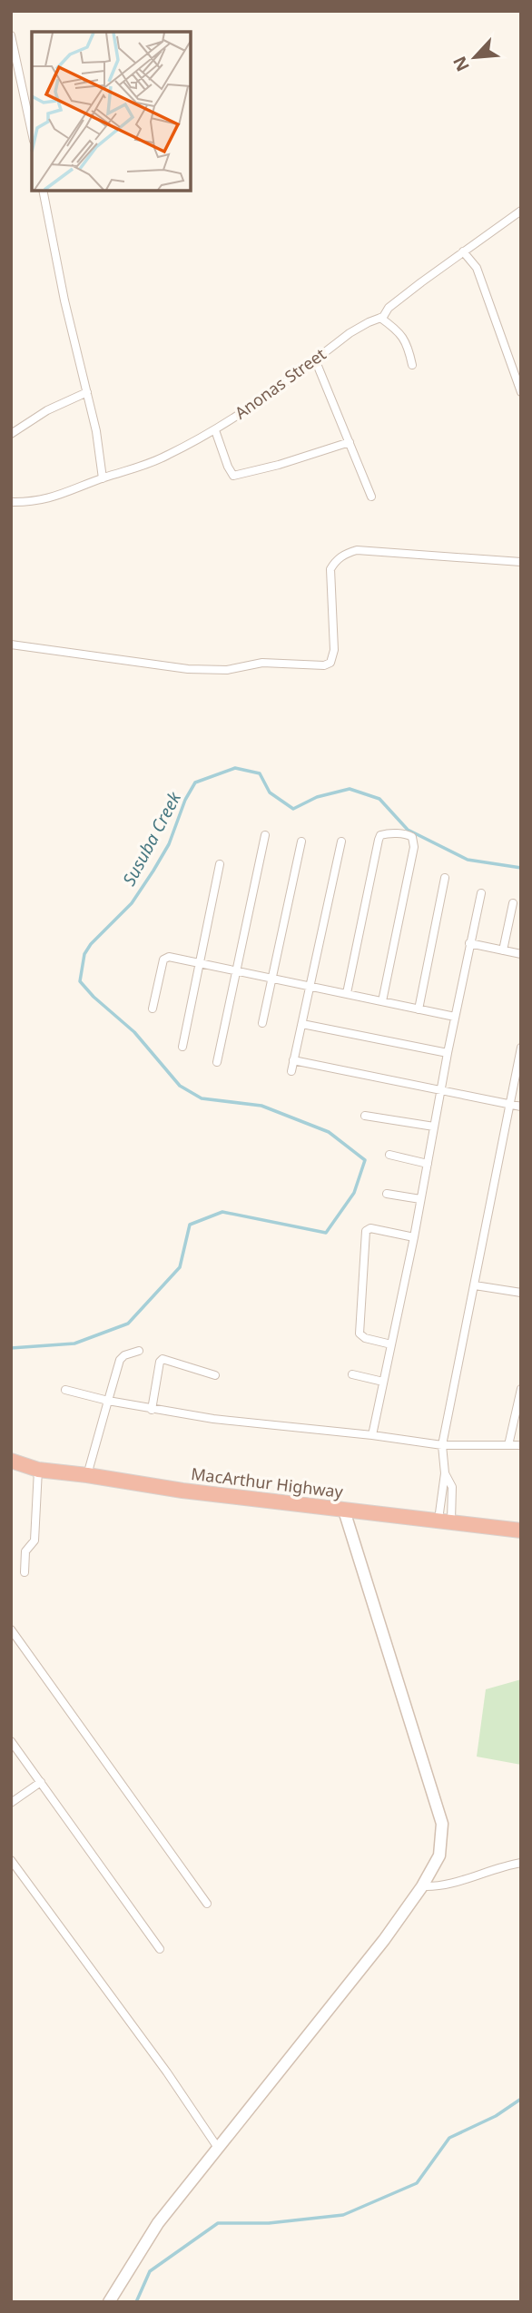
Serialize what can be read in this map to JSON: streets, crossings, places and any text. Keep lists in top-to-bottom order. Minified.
{"streets":{"highway":["MacArthur Highway"],"street":["Anonas Street"]},"water":["Susuba Creek"],"north":"bottom left"}
